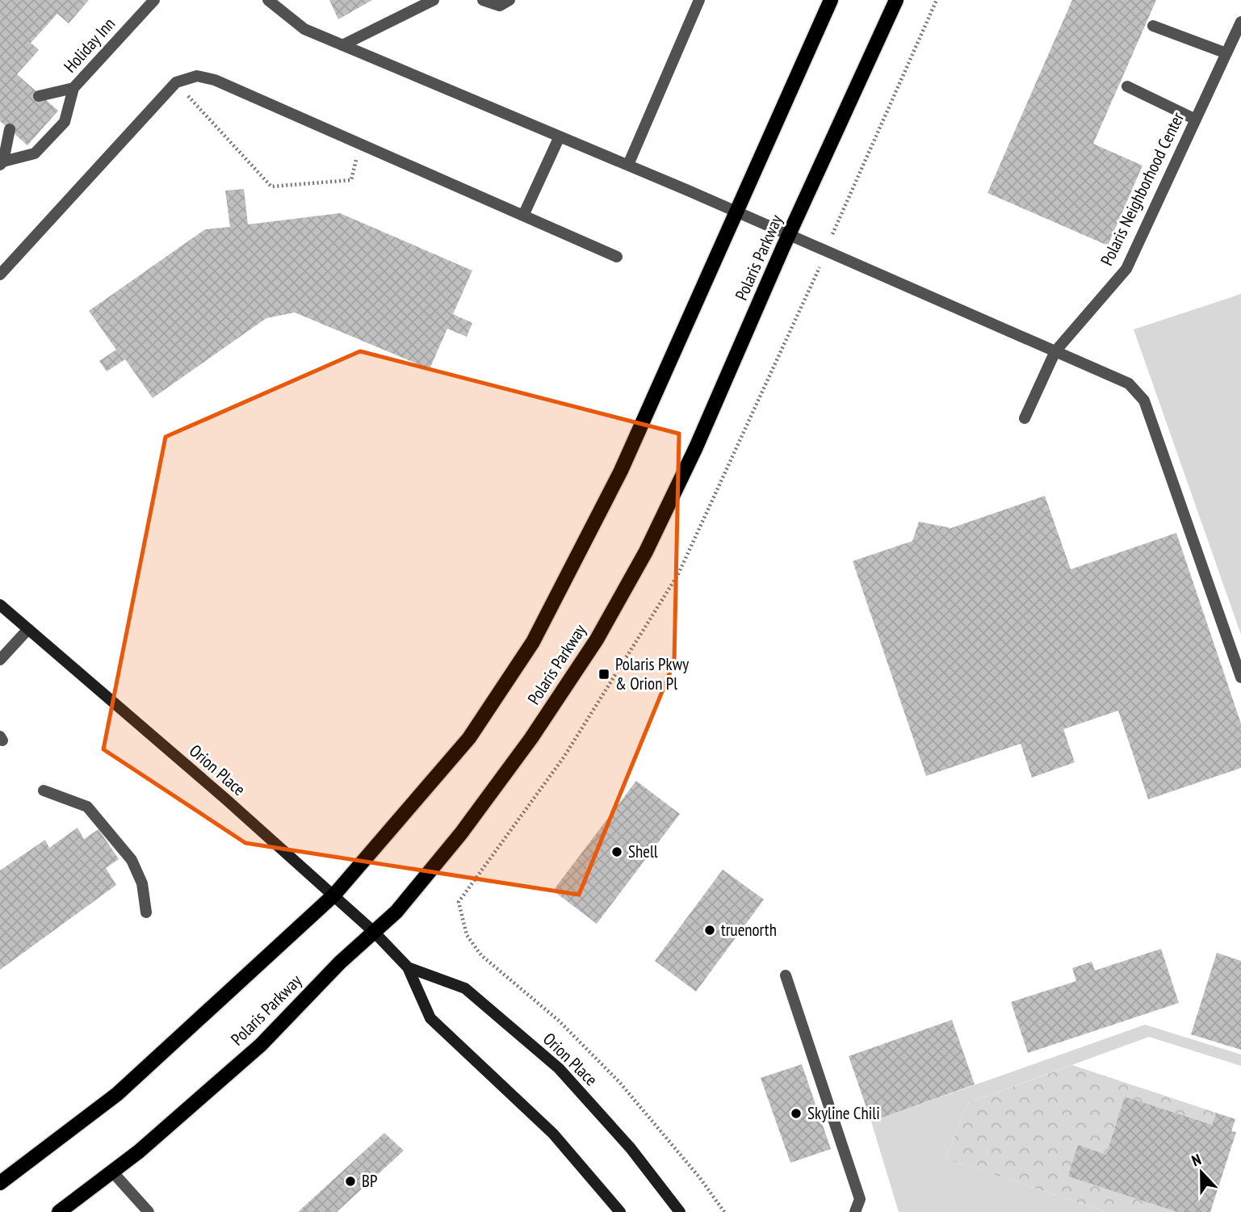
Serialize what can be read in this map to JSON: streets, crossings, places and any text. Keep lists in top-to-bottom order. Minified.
{"streets":{"main road":["Polaris Parkway","Orion Place"],"street":["Holiday Inn","Polaris Neighborhood Center"]},"crossings":[["Polaris Parkway","Orion Place"]],"places":{"transit":["Polaris Pkwy & Orion Pl"],"other":["Shell","truenorth","Skyline Chili","BP"]},"north":"top"}
